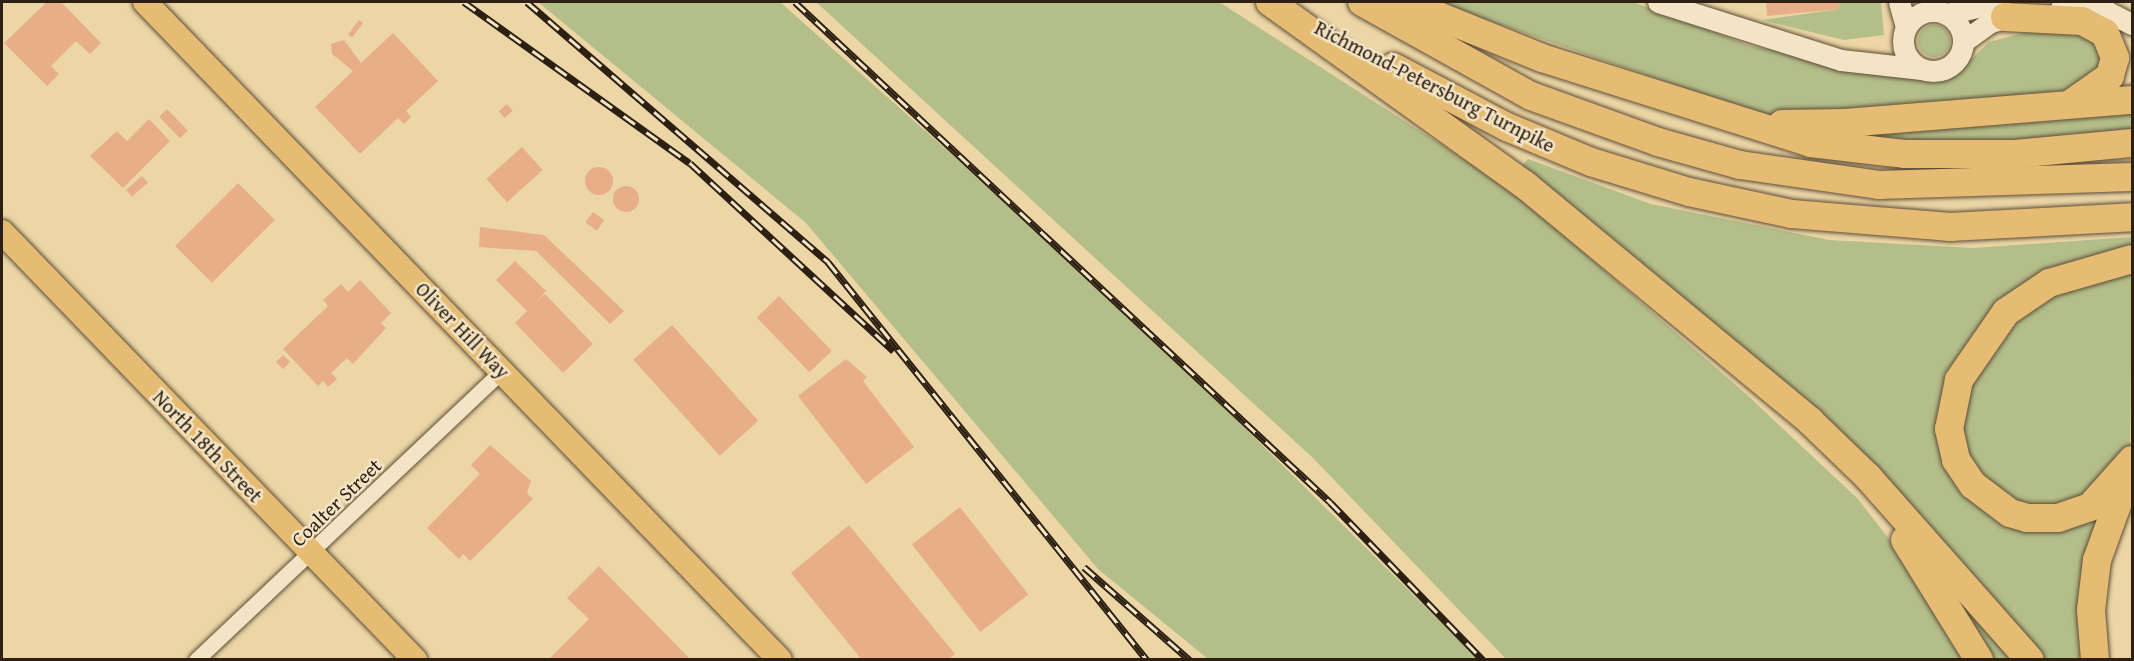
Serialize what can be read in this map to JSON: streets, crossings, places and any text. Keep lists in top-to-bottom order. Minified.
{"streets":{"highway":["Richmond-Petersburg Turnpike"],"main road":["Oliver Hill Way","North 18th Street"],"street":["Coalter Street"]},"crossings":[["Oliver Hill Way","Coalter Street"],["North 18th Street","Coalter Street"]]}
